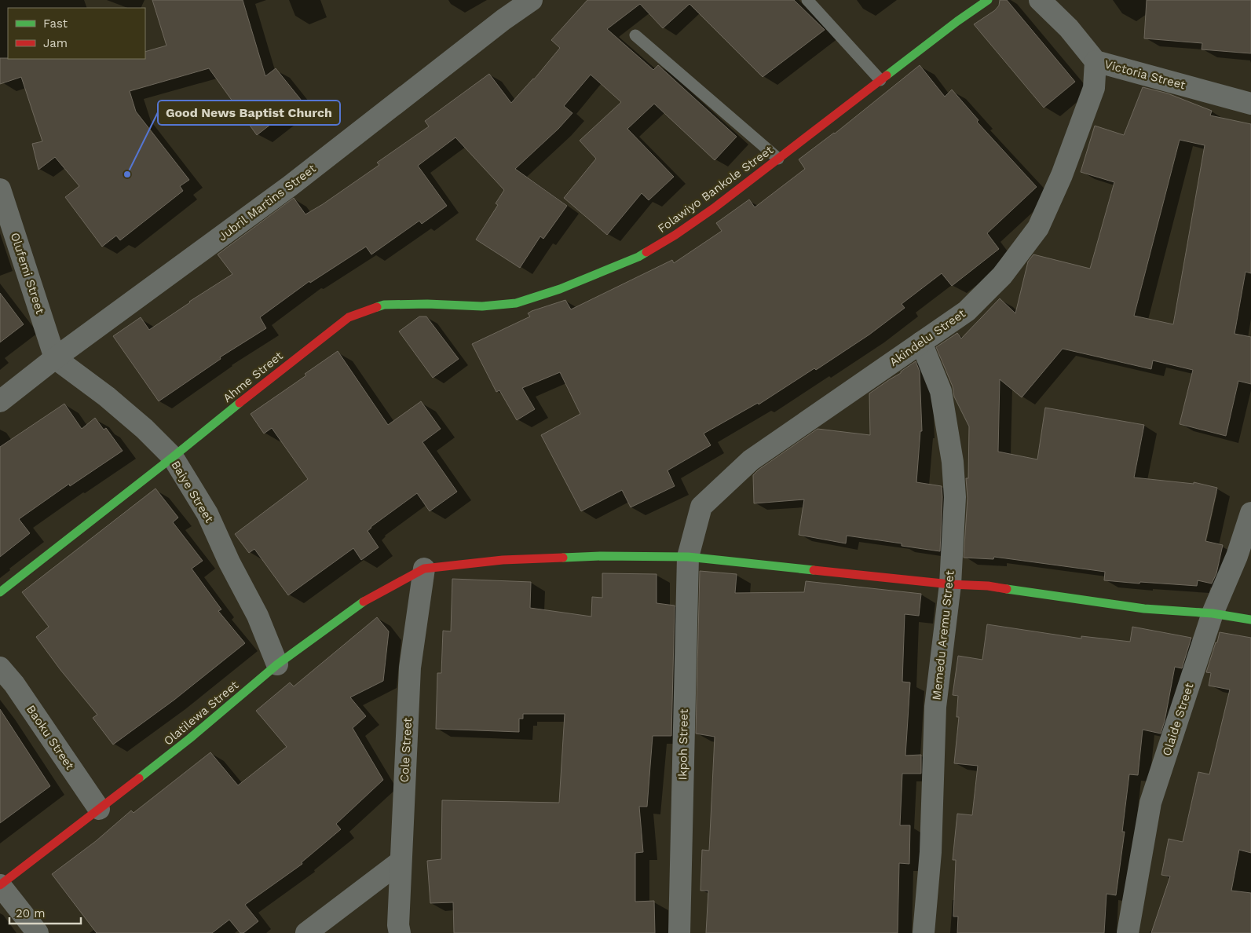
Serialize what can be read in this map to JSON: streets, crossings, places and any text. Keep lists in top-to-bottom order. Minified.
{"streets":{"street":["Victoria Street","Folawiyo Bankole Street","Jubril Martins Street","Olufemi Street","Akindelu Street","Ahme Street","Baiye Street","Memedu Aremu Street","Olatilewa Street","Olaide Street","Baoku Street","Ikpoh Street","Cole Street"]},"crossings":[["Victoria Street","Akindelu Street"],["Folawiyo Bankole Street","Ahme Street"],["Jubril Martins Street","Olufemi Street"],["Jubril Martins Street","Baiye Street"],["Olufemi Street","Baiye Street"],["Akindelu Street","Memedu Aremu Street"],["Akindelu Street","Ikpoh Street"],["Ahme Street","Baiye Street"],["Baiye Street","Olatilewa Street"],["Olatilewa Street","Baoku Street"],["Olatilewa Street","Cole Street"]],"places":["Good News Baptist Church"],"legend":["Fast","Jam"],"scale_bar":"20 m"}
